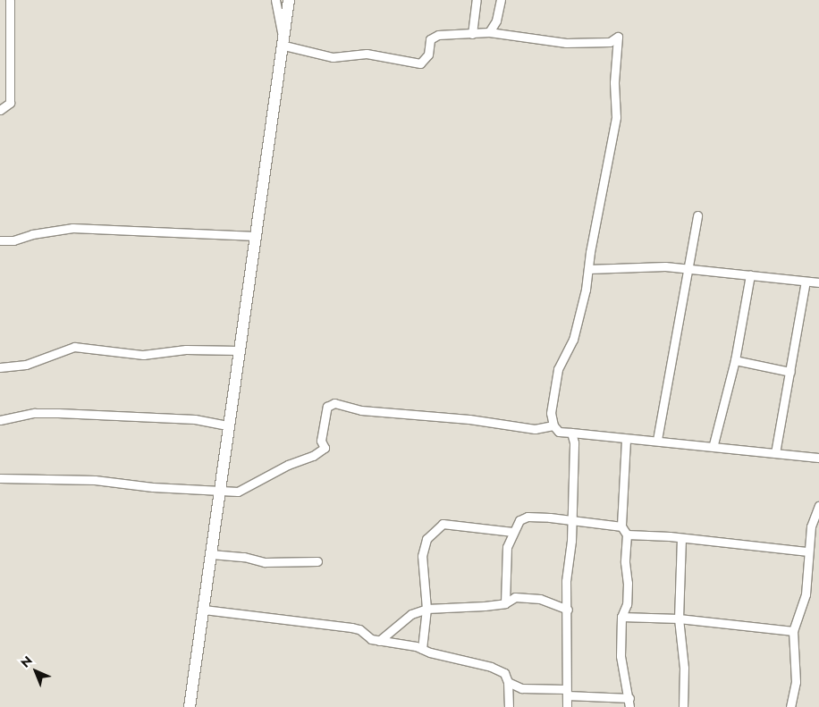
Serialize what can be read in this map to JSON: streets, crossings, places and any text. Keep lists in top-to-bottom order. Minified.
{"north":"top left"}
